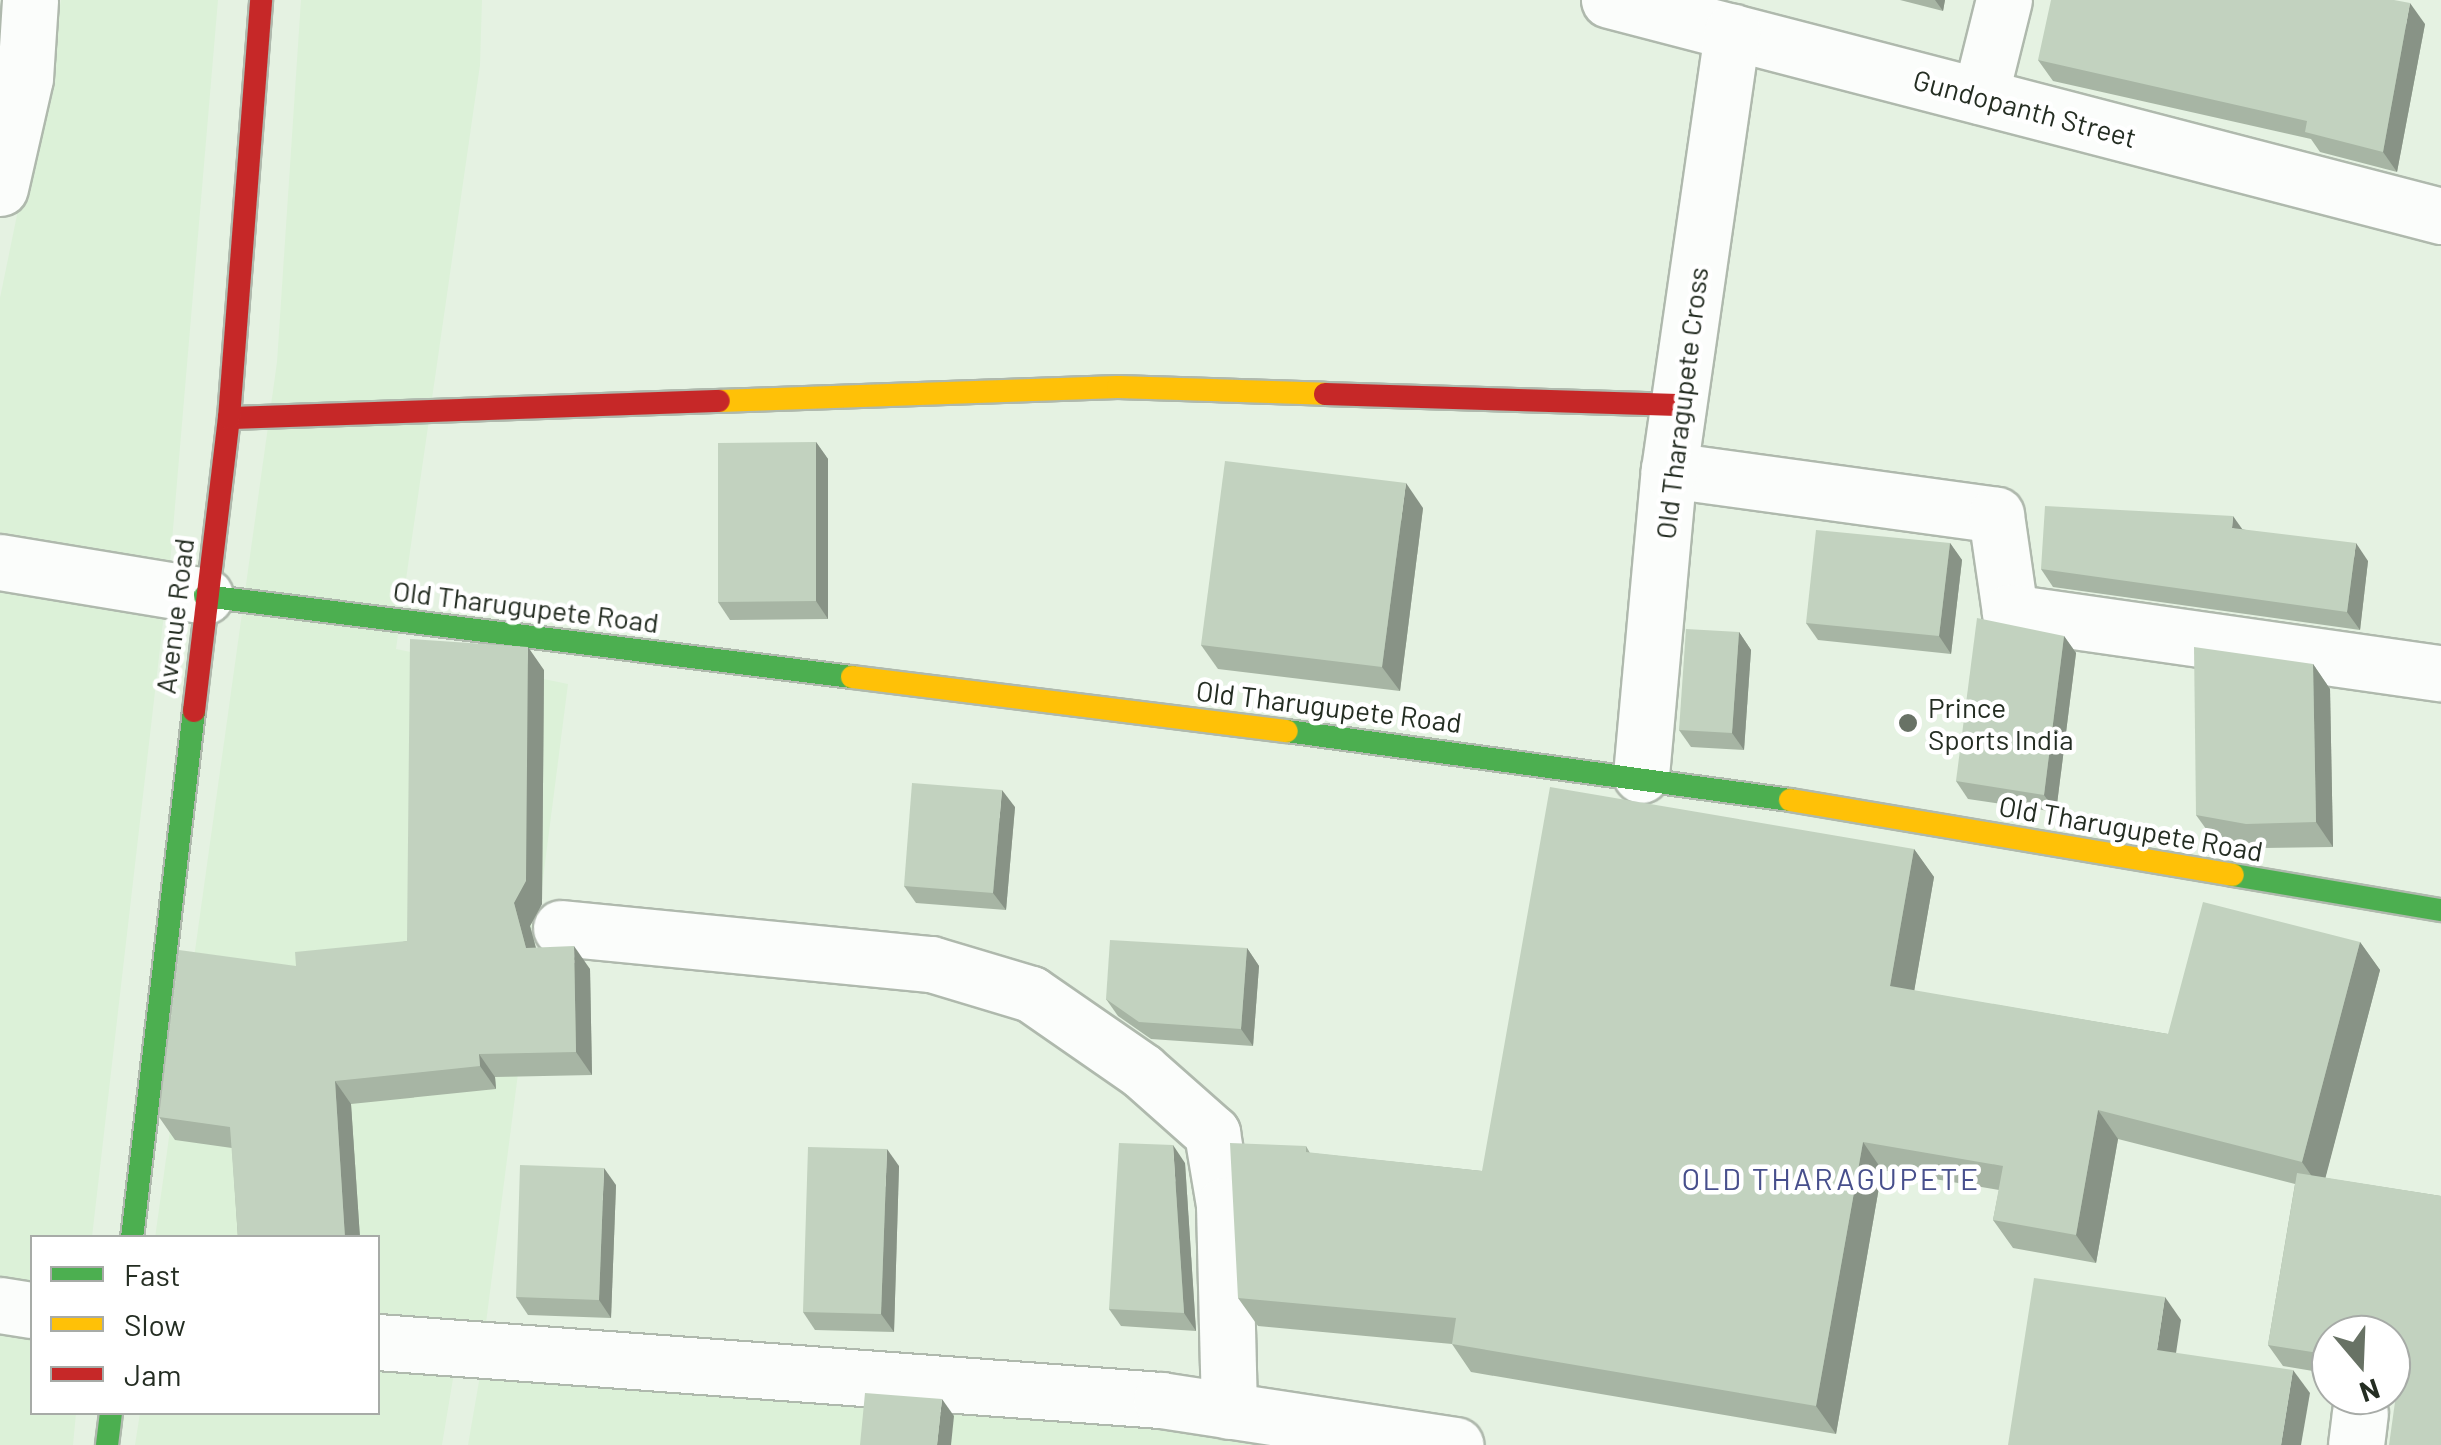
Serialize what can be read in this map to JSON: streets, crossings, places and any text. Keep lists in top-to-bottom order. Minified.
{"streets":{"street":["Gundopanth Street","Old Tharagupete Cross","Old Tharugupete Road","Avenue Road"]},"crossings":[["Gundopanth Street","Old Tharagupete Cross"],["Old Tharagupete Cross","Old Tharugupete Road"],["Old Tharugupete Road","Avenue Road"]],"districts":["OLD THARAGUPETE"],"places":["Prince Sports India"],"legend":["Fast","Slow","Jam"],"north":"bottom"}
